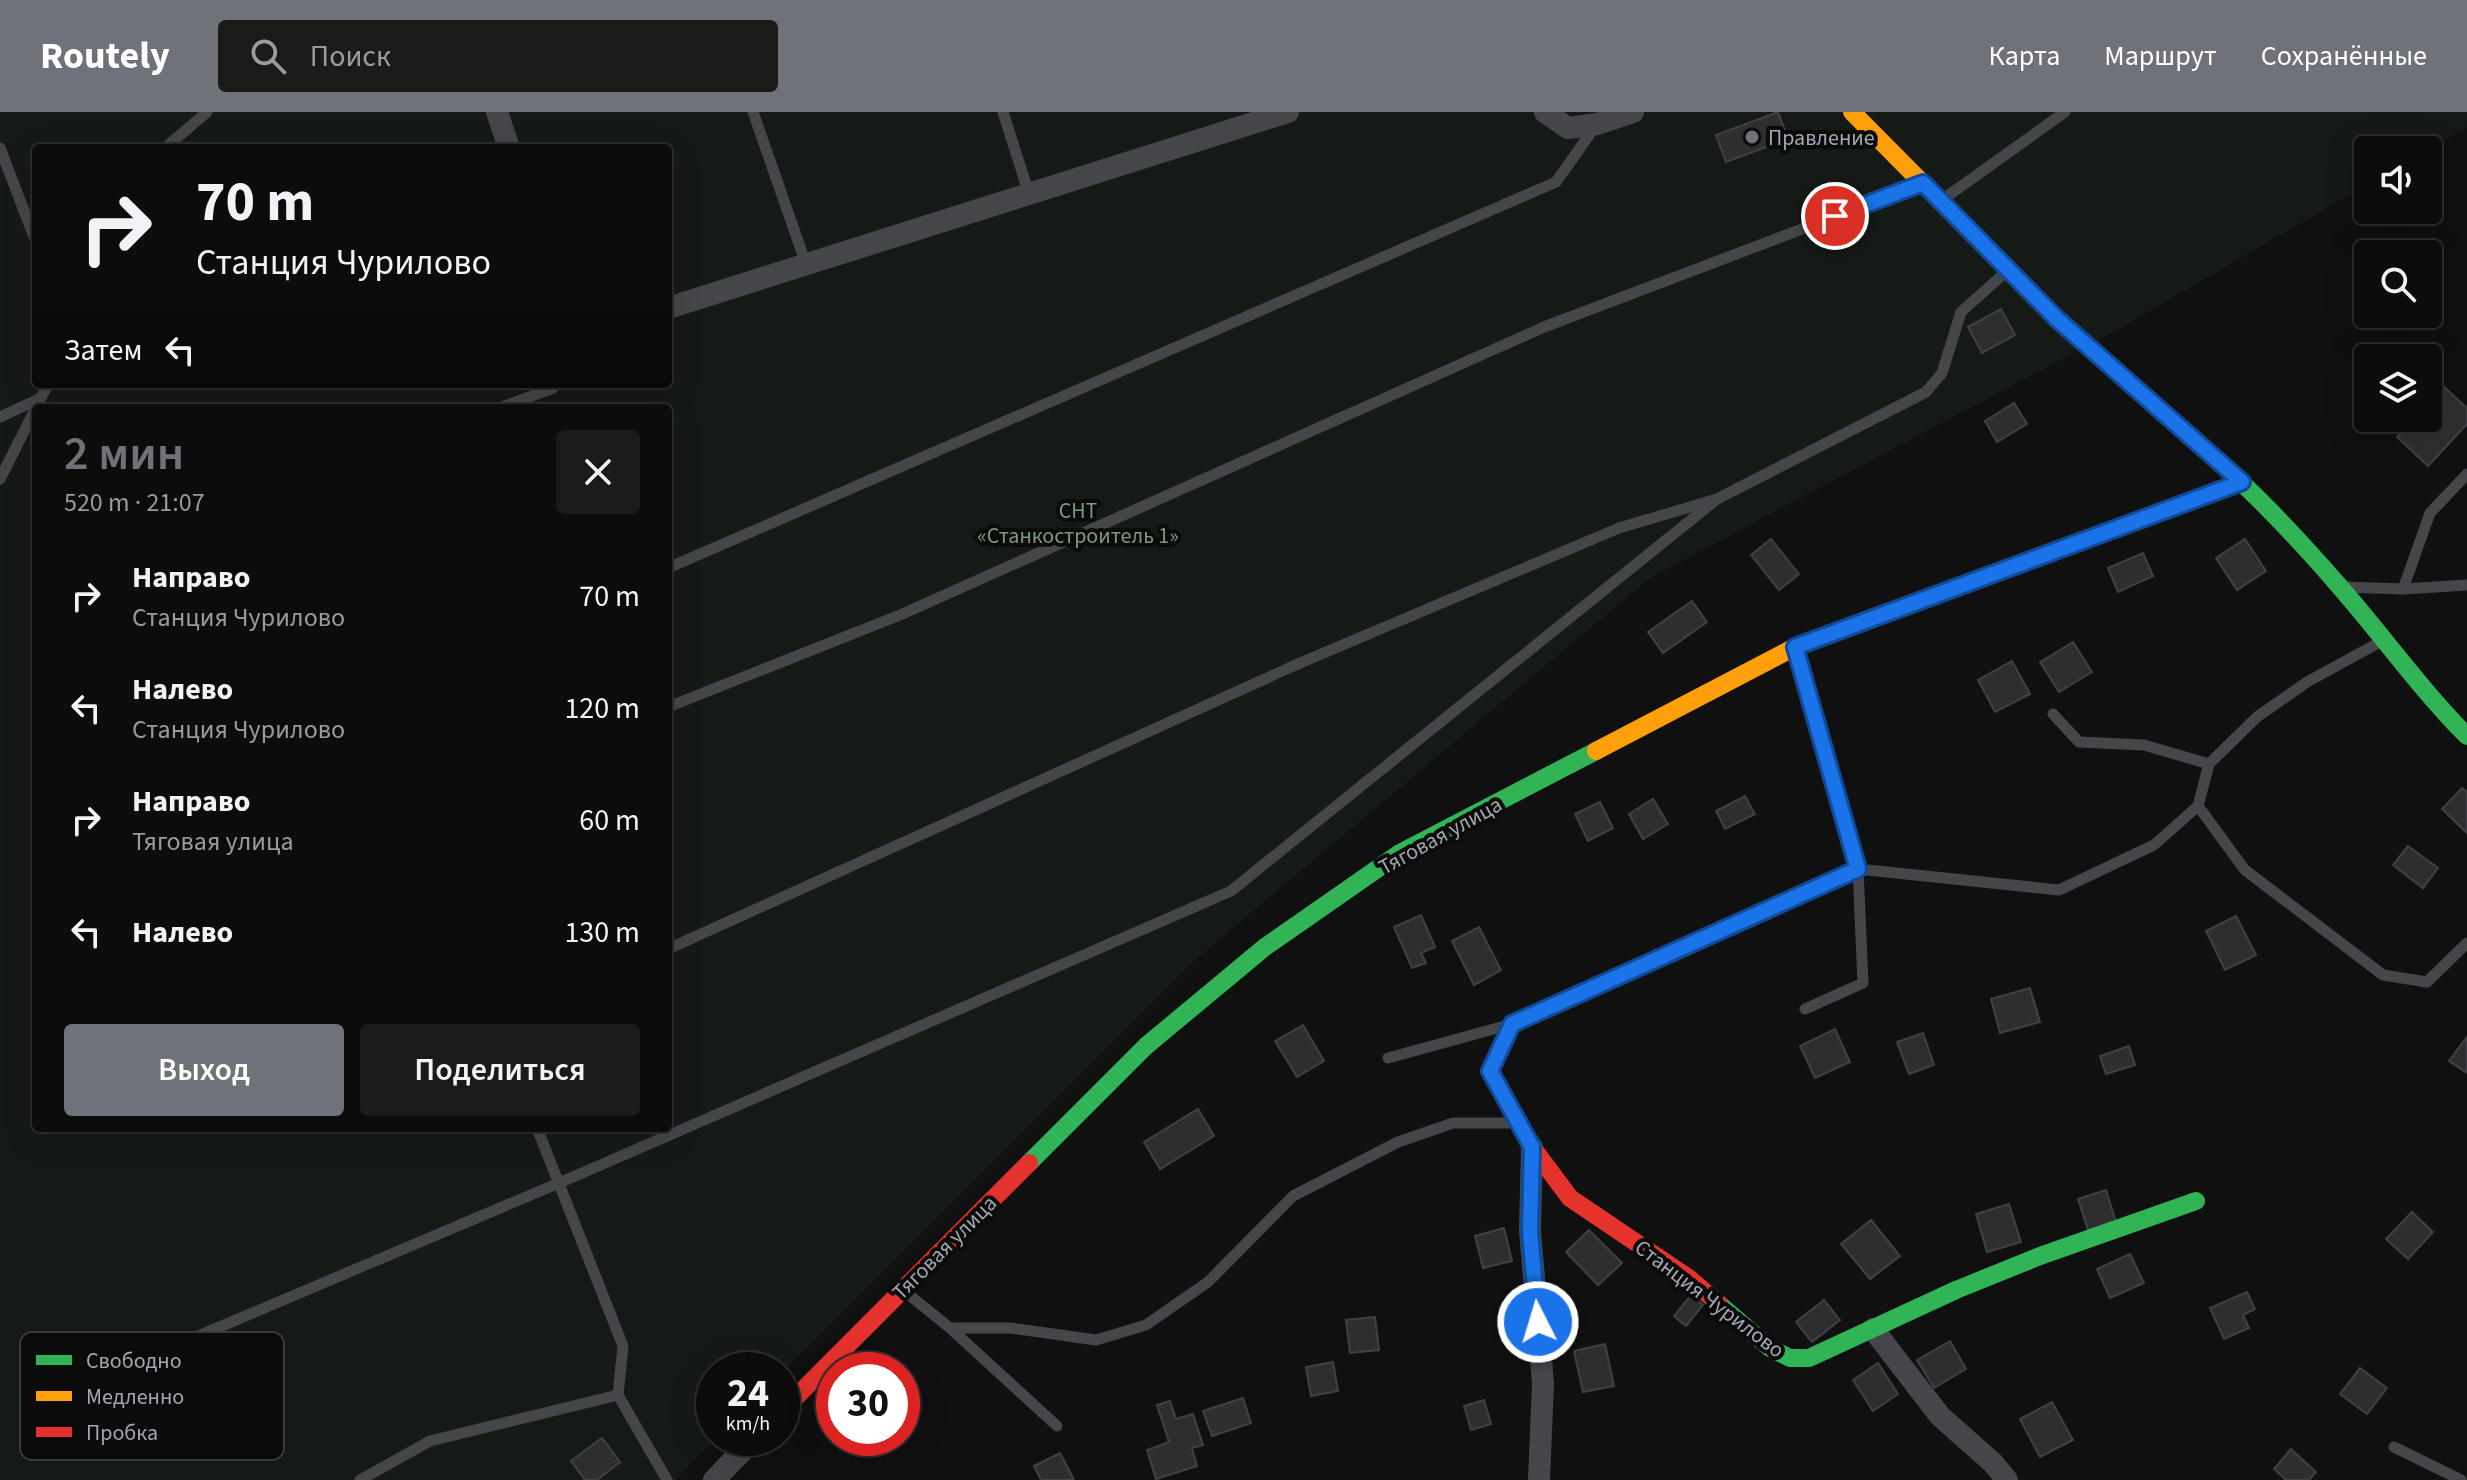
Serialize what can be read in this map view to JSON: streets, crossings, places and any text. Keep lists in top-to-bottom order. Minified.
{"streets":{"street":["Тяговая улица","Станция Чурилово"]},"parks":["СНТ «Станкостроитель 1»"],"places":["Правление"],"legend":["Свободно","Медленно","Пробка"],"page":{"header":"Routely","search":"Поиск","nav":["Карта","Маршрут","Сохранённые"],"turn":["70 m","Станция Чурилово"],"then":"Затем","heading":["2 мин","520 m · 21:07"],"list":[{"name":"Направо","note":"Станция Чурилово","value":"70 m"},{"name":"Налево","note":"Станция Чурилово","value":"120 m"},{"name":"Направо","note":"Тяговая улица","value":"60 m"},{"name":"Налево","value":"130 m"}],"buttons":["Выход","Поделиться"],"speed":"24 km/h","limit":"30"}}
